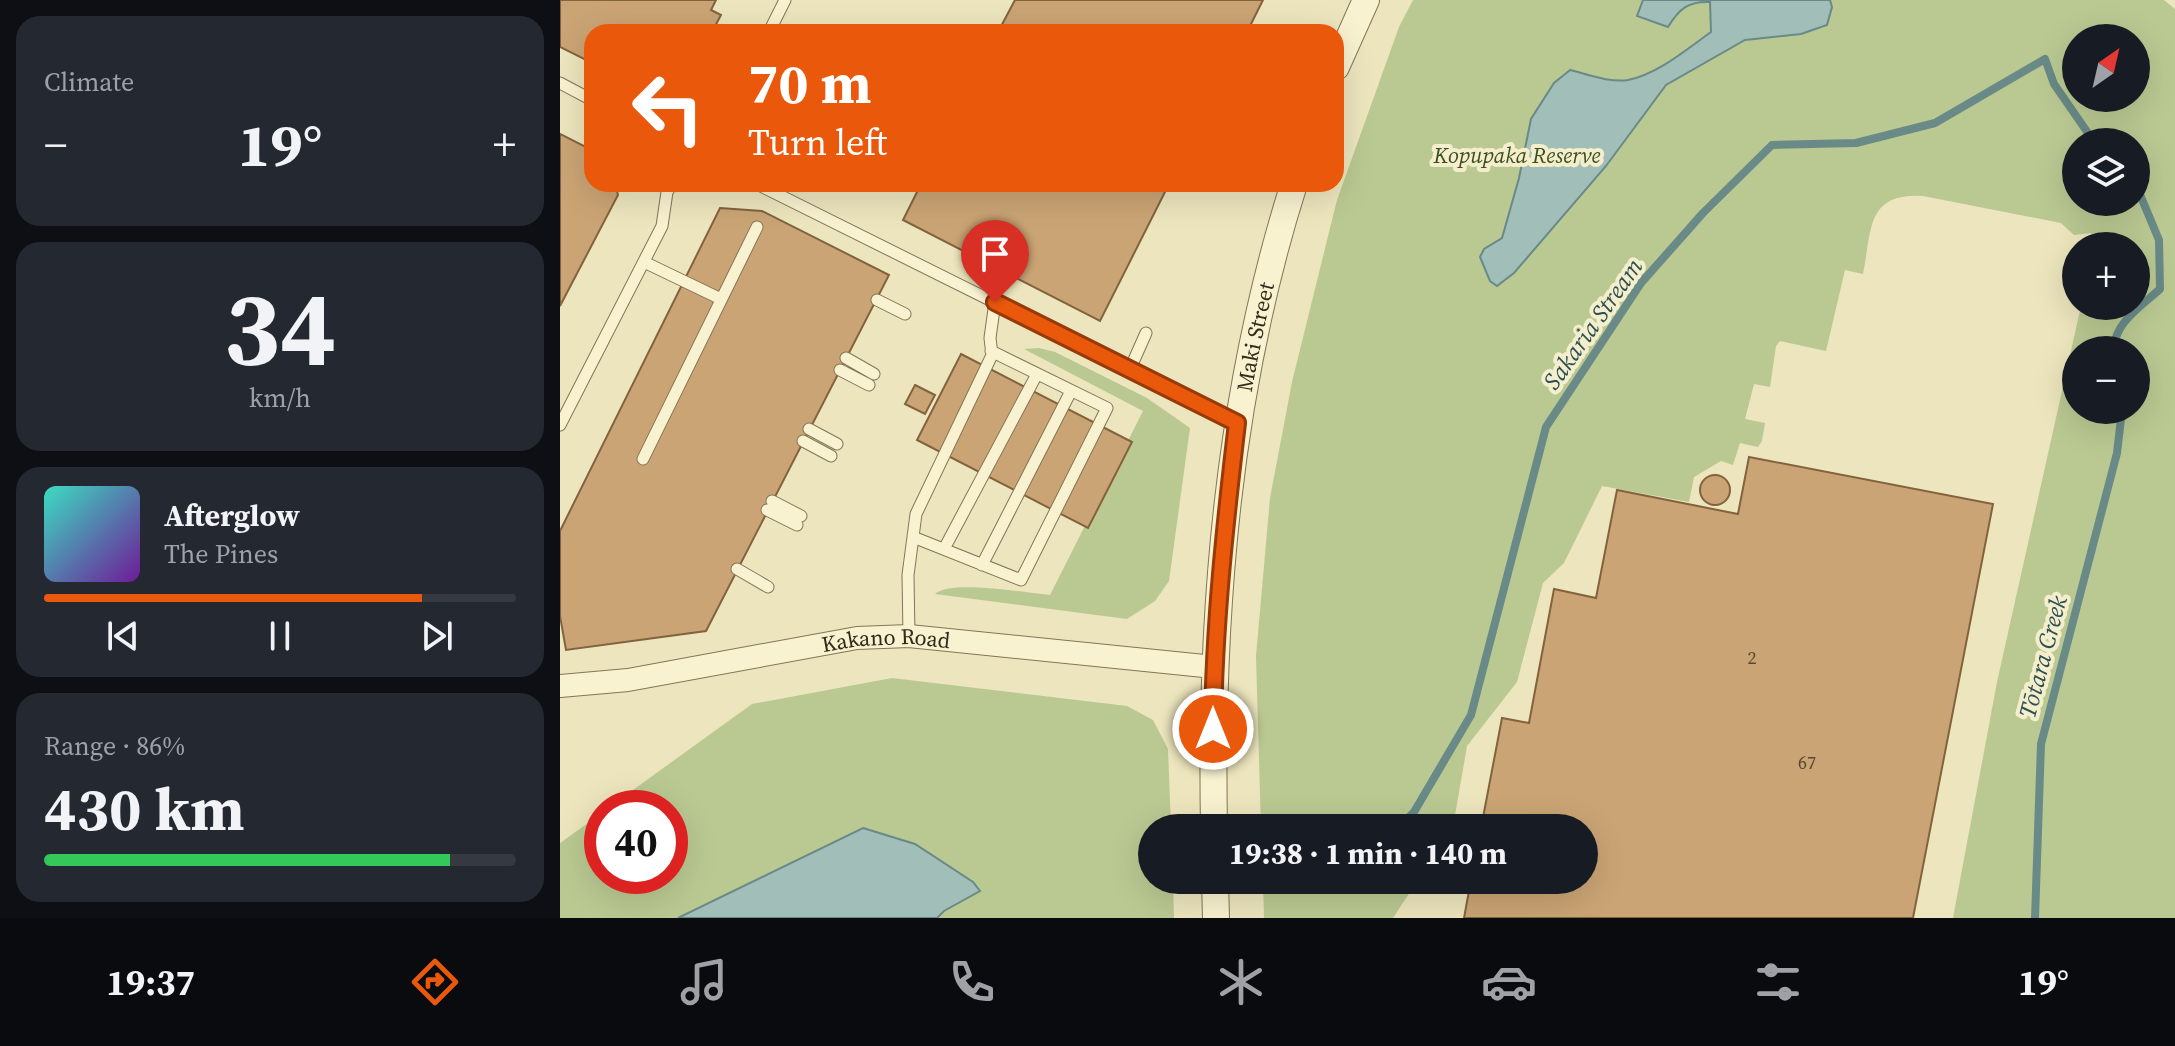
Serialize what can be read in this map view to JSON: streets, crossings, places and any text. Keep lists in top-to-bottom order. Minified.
{"streets":{"street":["Maki Street","Kakano Road"]},"crossings":[["Maki Street","Kakano Road"]],"water":["Sakaria Stream","Tōtara Creek"],"parks":["Kopupaka Reserve"],"house_numbers":["2","67"],"north":"top right","page":{"tile":["Climate",["34","km/h"],["Range · 86%","430 km"]],"map_buttons":["+","−"],"turn":["70 m","Turn left"],"heat":["−","19°","+"],"song":["Afterglow","The Pines"],"limit":"40","trip":"19:38 · 1 min · 140 m","tabs":["19:37","19°"]}}
